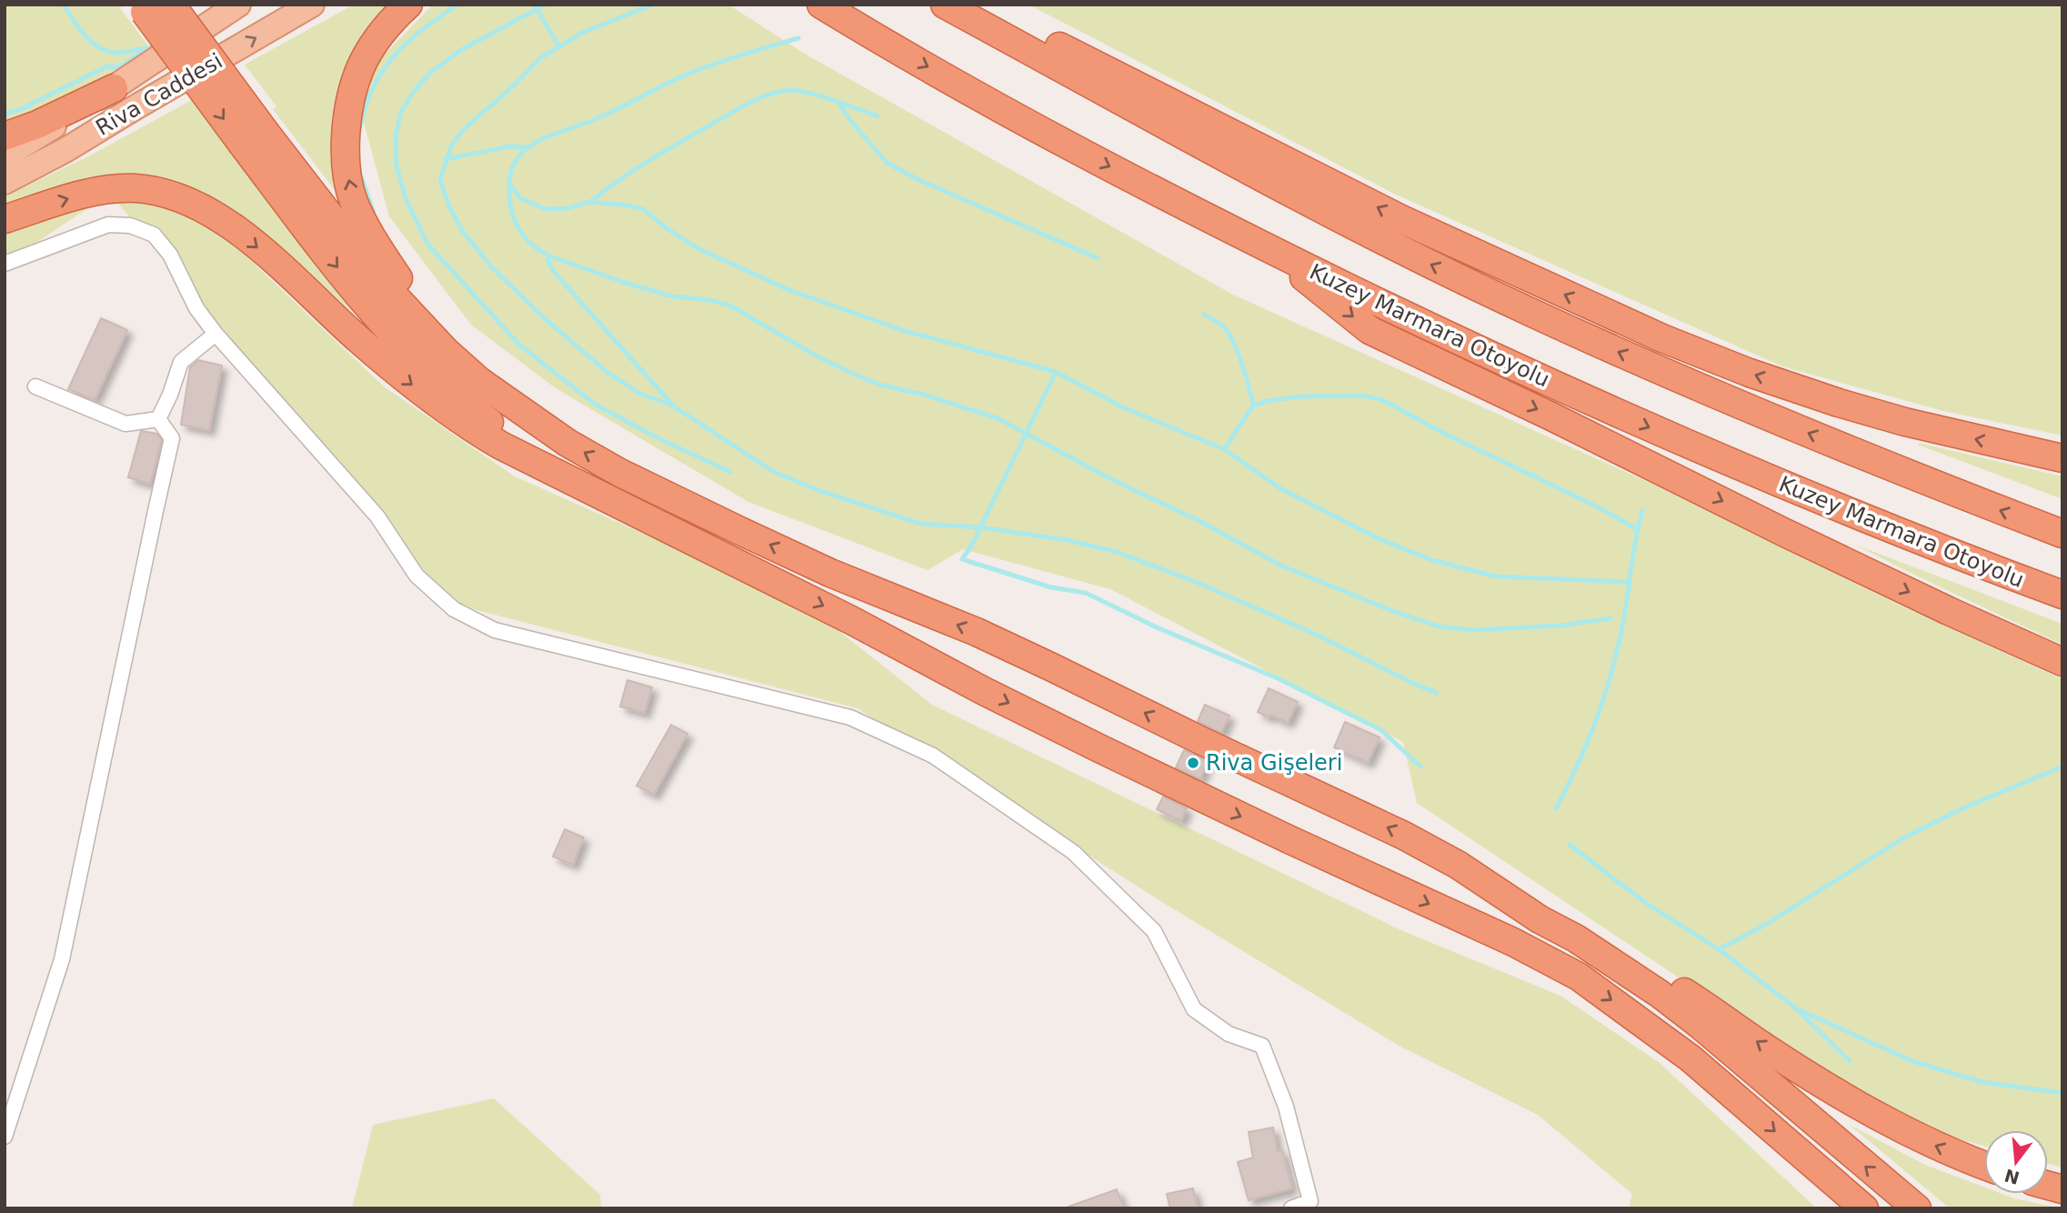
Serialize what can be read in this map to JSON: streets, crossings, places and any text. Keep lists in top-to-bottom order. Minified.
{"streets":{"highway":["Kuzey Marmara Otoyolu"],"main road":["Riva Caddesi"]},"places":["Riva Gişeleri"],"north":"bottom"}
